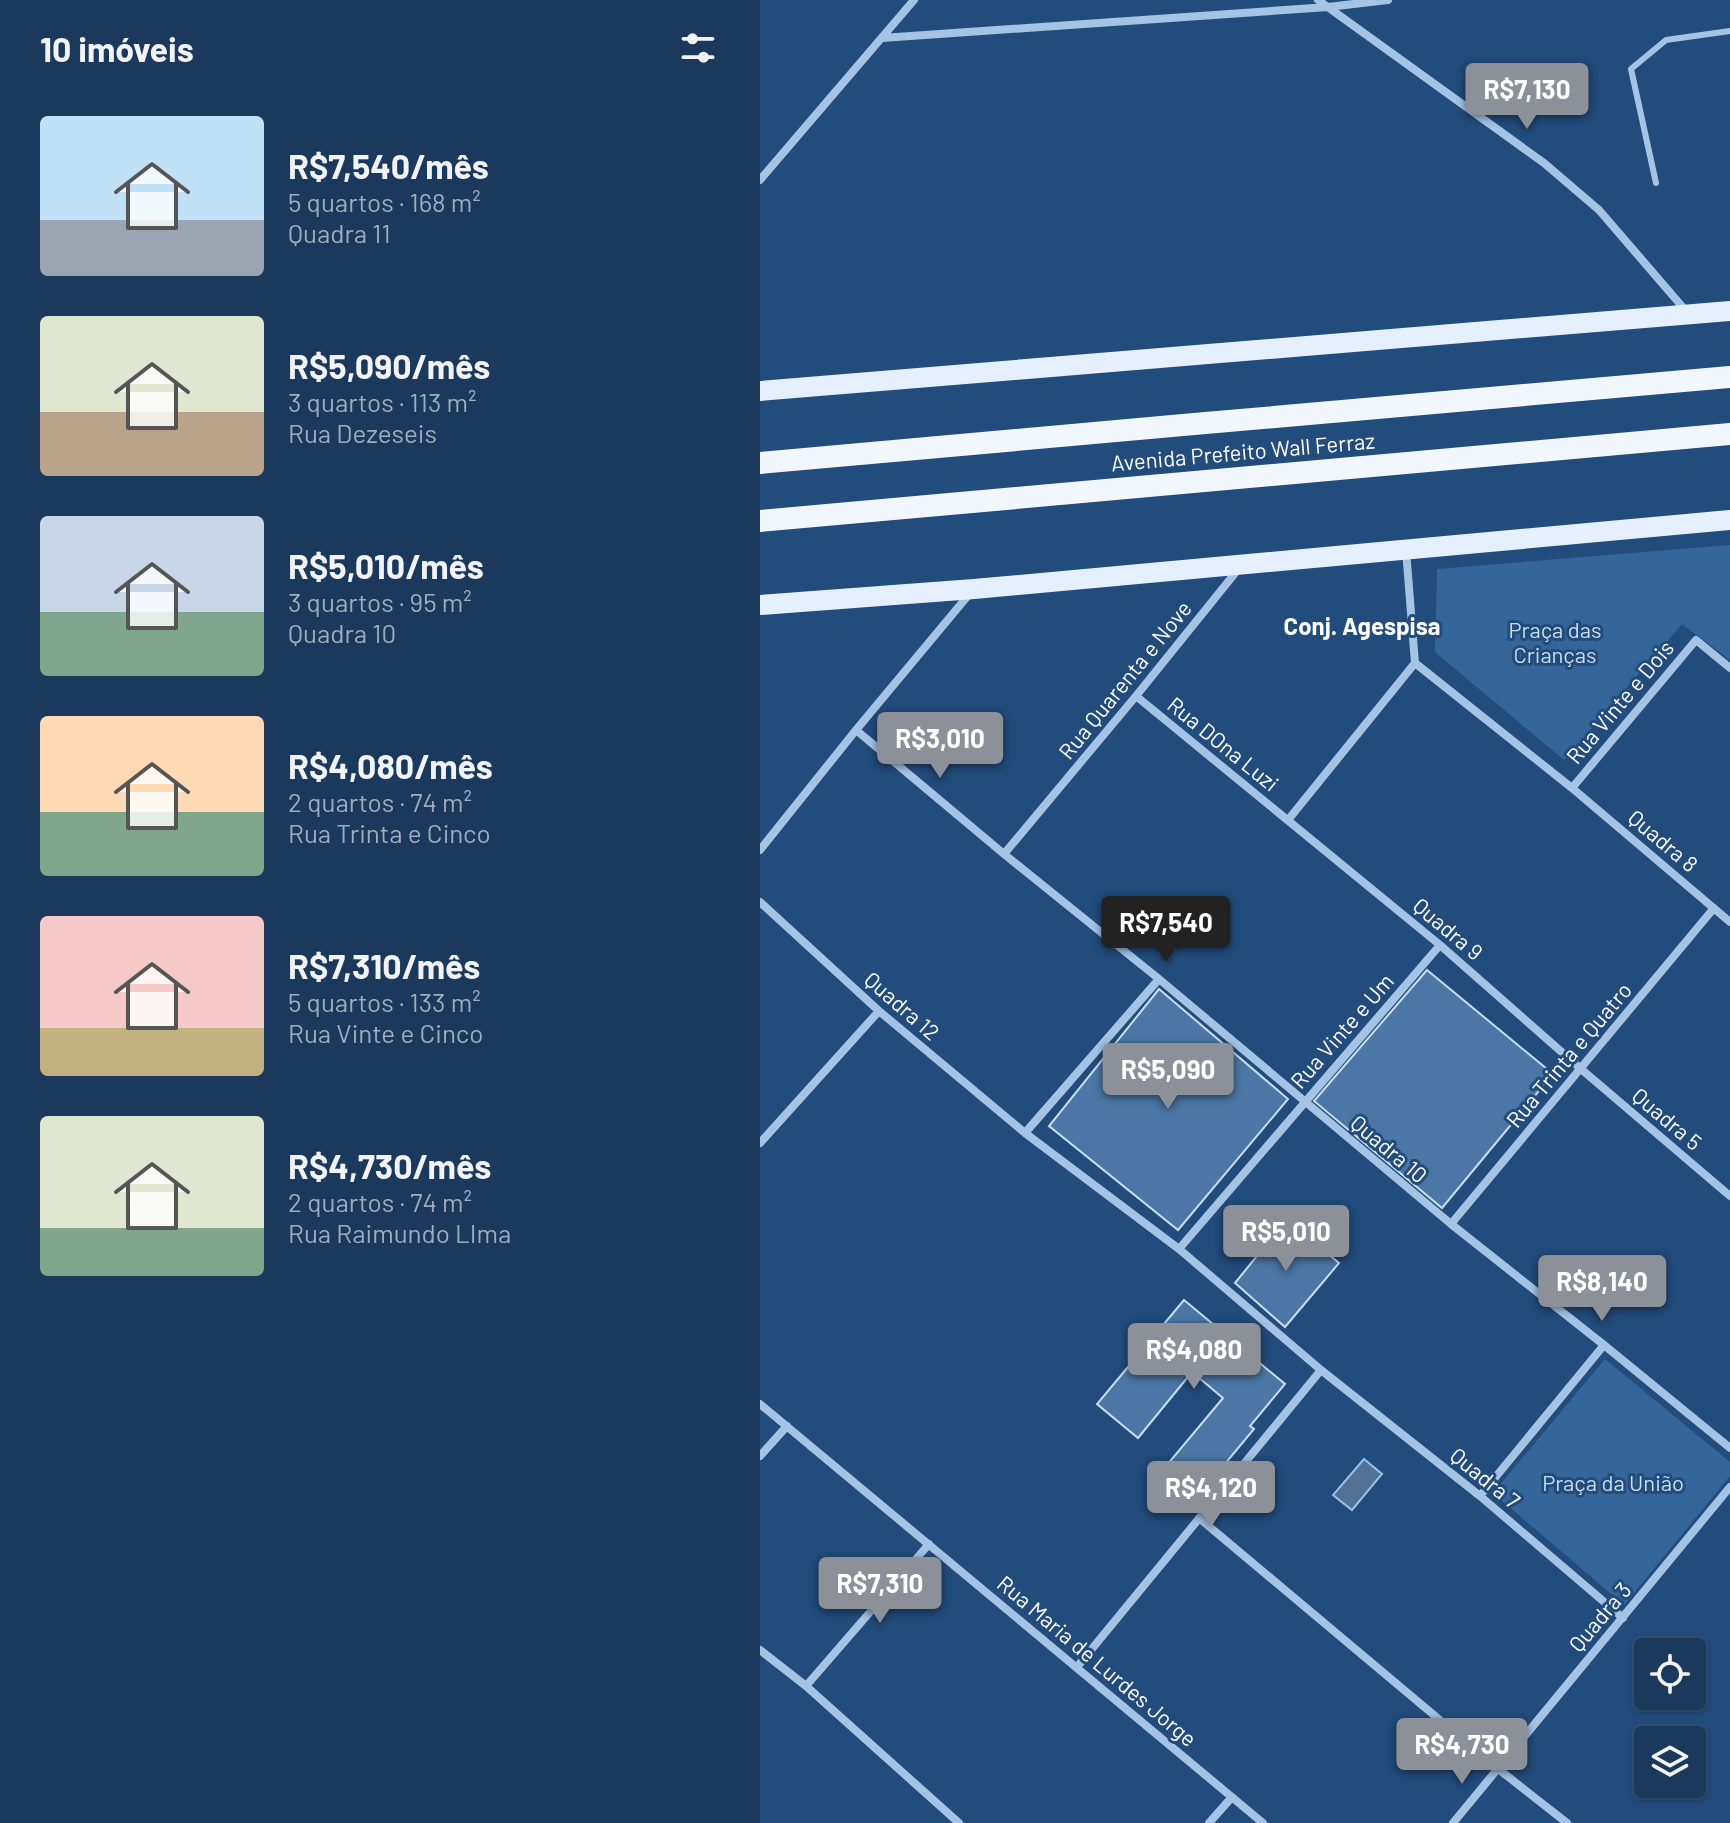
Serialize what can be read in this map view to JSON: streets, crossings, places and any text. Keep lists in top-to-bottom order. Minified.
{"streets":{"highway":["Avenida Prefeito Wall Ferraz"],"street":["Rua Quarenta e Nove","Rua Vinte e Dois","Rua DOna Luzi","Quadra 8","Quadra 9","Quadra 12","Rua Vinte e Um","Rua Trinta e Quatro","Quadra 5","Quadra 10","Quadra 7","Quadra 3","Rua Maria de Lurdes Jorge"]},"crossings":[["Rua Quarenta e Nove","Rua DOna Luzi"],["Rua Quarenta e Nove","Quadra 10"],["Rua Vinte e Dois","Quadra 8"],["Rua DOna Luzi","Quadra 9"],["Quadra 8","Rua Trinta e Quatro"],["Quadra 9","Rua Vinte e Um"],["Quadra 9","Rua Trinta e Quatro"],["Quadra 9","Quadra 5"],["Quadra 12","Rua Vinte e Um"],["Rua Vinte e Um","Quadra 10"],["Rua Trinta e Quatro","Quadra 5"],["Rua Trinta e Quatro","Quadra 10"],["Quadra 7","Quadra 3"]],"districts":["Conj. Agespisa"],"parks":["Praça das Crianças","Praça da União"],"page":{"heading":"10 imóveis","price":["R$7,130","R$3,010","R$7,540","R$5,090","R$5,010","R$8,140","R$4,080","R$4,120","R$7,310","R$4,730"],"list":[{"name":"R$7,540/mês","note":"5 quartos · 168 m² · Quadra 11"},{"name":"R$5,090/mês","note":"3 quartos · 113 m² · Rua Dezeseis"},{"name":"R$5,010/mês","note":"3 quartos · 95 m² · Quadra 10"},{"name":"R$4,080/mês","note":"2 quartos · 74 m² · Rua Trinta e Cinco"},{"name":"R$7,310/mês","note":"5 quartos · 133 m² · Rua Vinte e Cinco"},{"name":"R$4,730/mês","note":"2 quartos · 74 m² · Rua Raimundo LIma"}]}}
